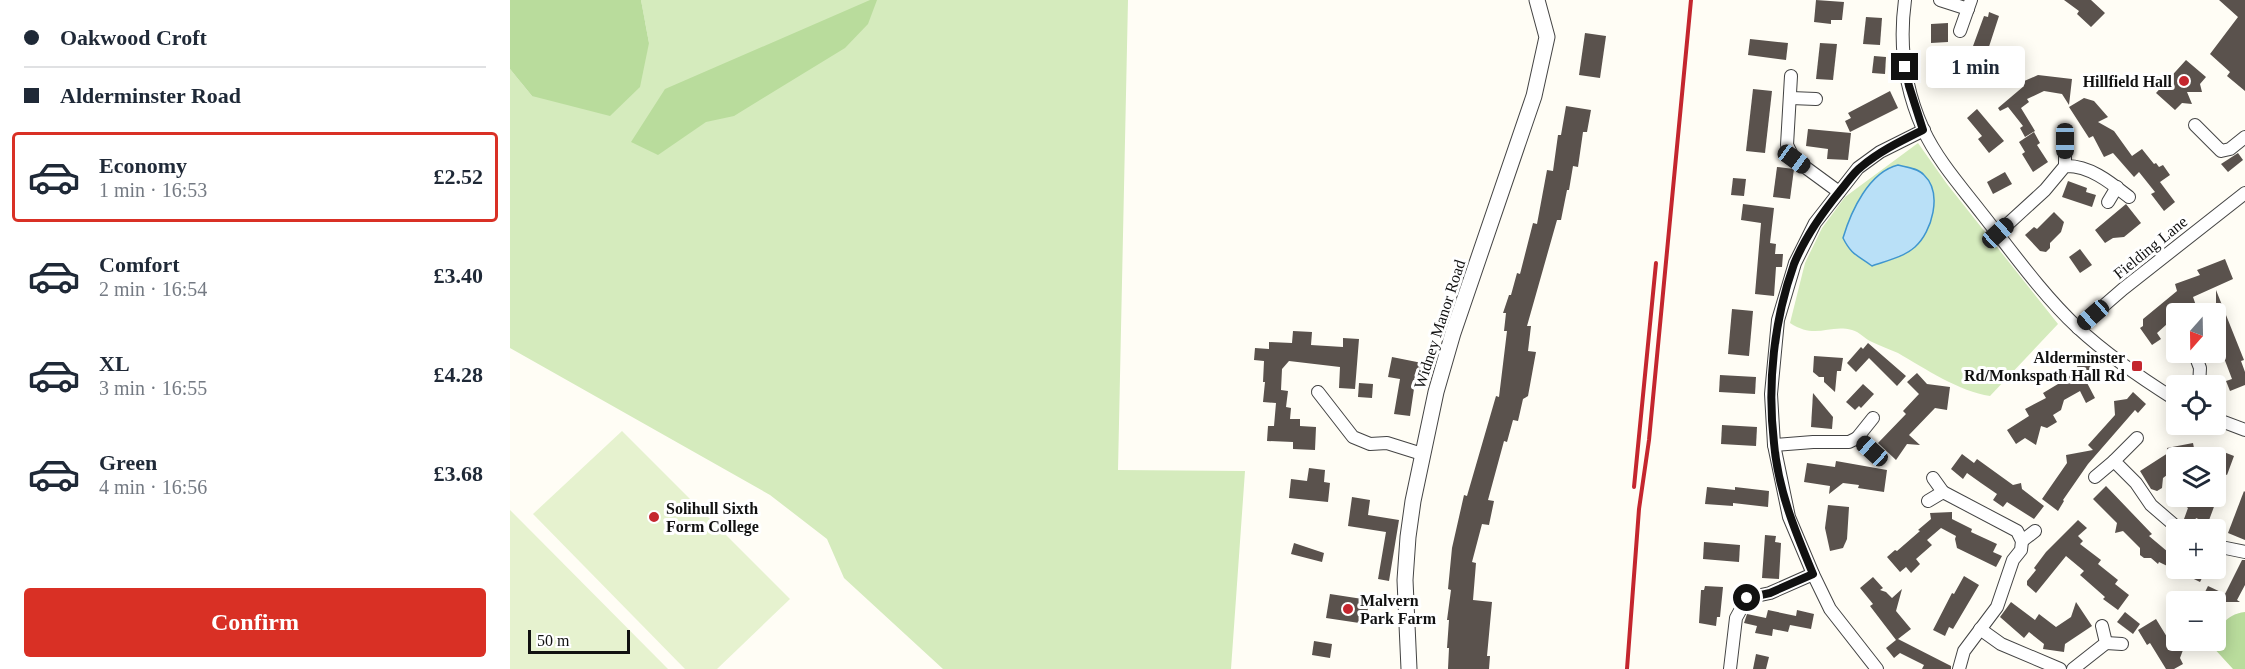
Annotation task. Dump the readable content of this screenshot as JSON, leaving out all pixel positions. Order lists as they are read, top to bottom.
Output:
{
  "streets": {
    "street": ["Fielding Lane", "Widney Manor Road"]
  },
  "places": {
    "other": ["Hillfield Hall", "Solihull Sixth Form College", "Malvern Park Farm"],
    "transit": ["Alderminster Rd/Monkspath Hall Rd"]
  },
  "scale_bar": "50 m",
  "north": "bottom",
  "page": {
    "banner": ["Oakwood Croft", "Alderminster Road"],
    "bubble": "1 min",
    "list": [
      {
        "name": "Economy",
        "note": "1 min · 16:53",
        "value": "£2.52"
      },
      {
        "name": "Comfort",
        "note": "2 min · 16:54",
        "value": "£3.40"
      },
      {
        "name": "XL",
        "note": "3 min · 16:55",
        "value": "£4.28"
      },
      {
        "name": "Green",
        "note": "4 min · 16:56",
        "value": "£3.68"
      }
    ],
    "map_buttons": ["+", "−"],
    "buttons": "Confirm",
    "scale": "50 m"
  }
}
